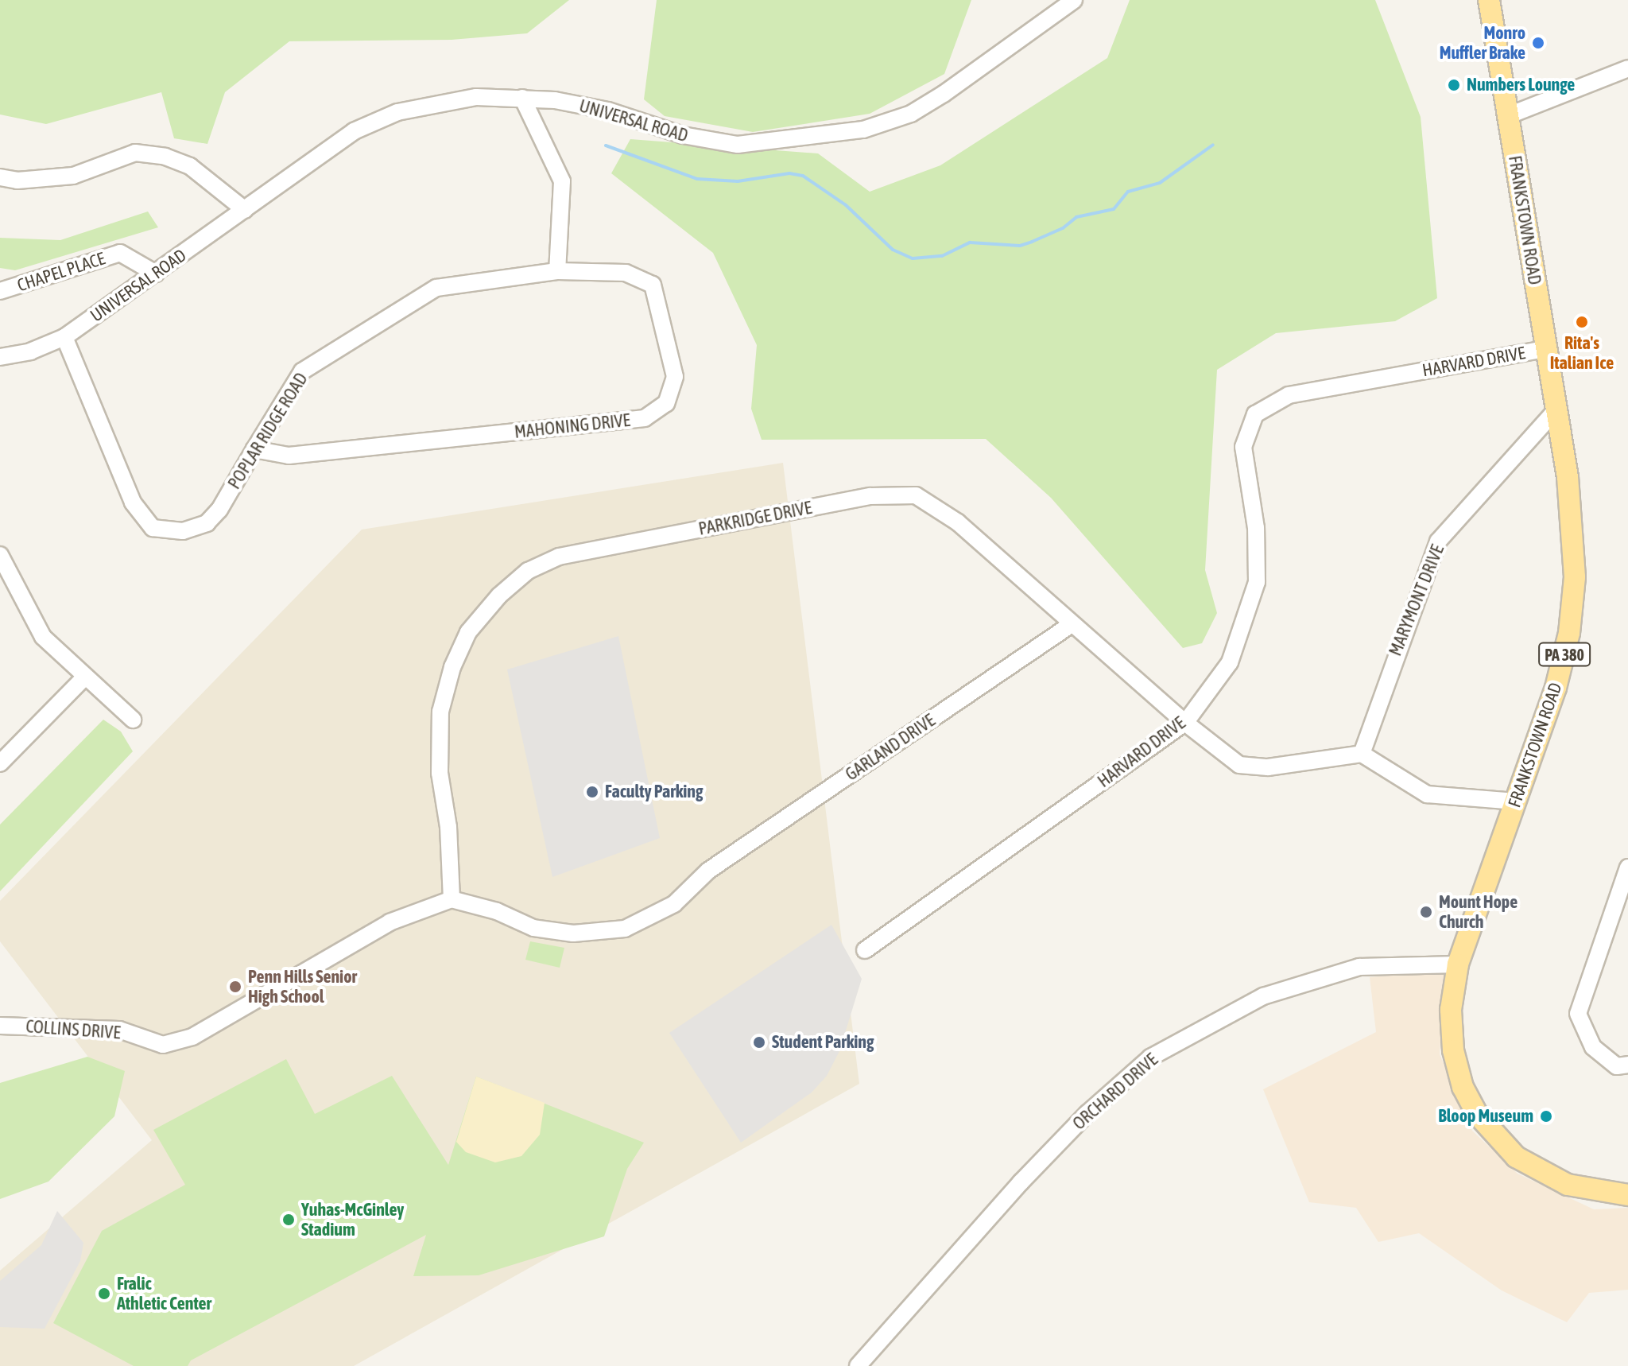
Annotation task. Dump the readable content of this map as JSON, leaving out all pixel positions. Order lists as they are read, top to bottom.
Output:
{
  "streets": {
    "main road": ["FRANKSTOWN ROAD", "PA 380"],
    "street": [
      "UNIVERSAL ROAD",
      "CHAPEL PLACE",
      "HARVARD DRIVE",
      "MAHONING DRIVE",
      "POPLAR RIDGE ROAD",
      "PARKRIDGE DRIVE",
      "MARYMONT DRIVE",
      "GARLAND DRIVE",
      "COLLINS DRIVE",
      "ORCHARD DRIVE"
    ]
  },
  "crossings": [
    ["UNIVERSAL ROAD", "CHAPEL PLACE"],
    ["UNIVERSAL ROAD", "POPLAR RIDGE ROAD"],
    ["FRANKSTOWN ROAD", "HARVARD DRIVE"],
    ["FRANKSTOWN ROAD", "MARYMONT DRIVE"],
    ["FRANKSTOWN ROAD", "ORCHARD DRIVE"],
    ["HARVARD DRIVE", "PARKRIDGE DRIVE"],
    ["MAHONING DRIVE", "POPLAR RIDGE ROAD"],
    ["PARKRIDGE DRIVE", "MARYMONT DRIVE"],
    ["PARKRIDGE DRIVE", "GARLAND DRIVE"],
    ["PARKRIDGE DRIVE", "COLLINS DRIVE"],
    ["GARLAND DRIVE", "COLLINS DRIVE"]
  ],
  "places": [
    "Monro Muffler Brake",
    "Numbers Lounge",
    "Rita's Italian Ice",
    "Faculty Parking",
    "Mount Hope Church",
    "Penn Hills Senior High School",
    "Student Parking",
    "Bloop Museum",
    "Yuhas-McGinley Stadium",
    "Fralic Athletic Center"
  ]
}
